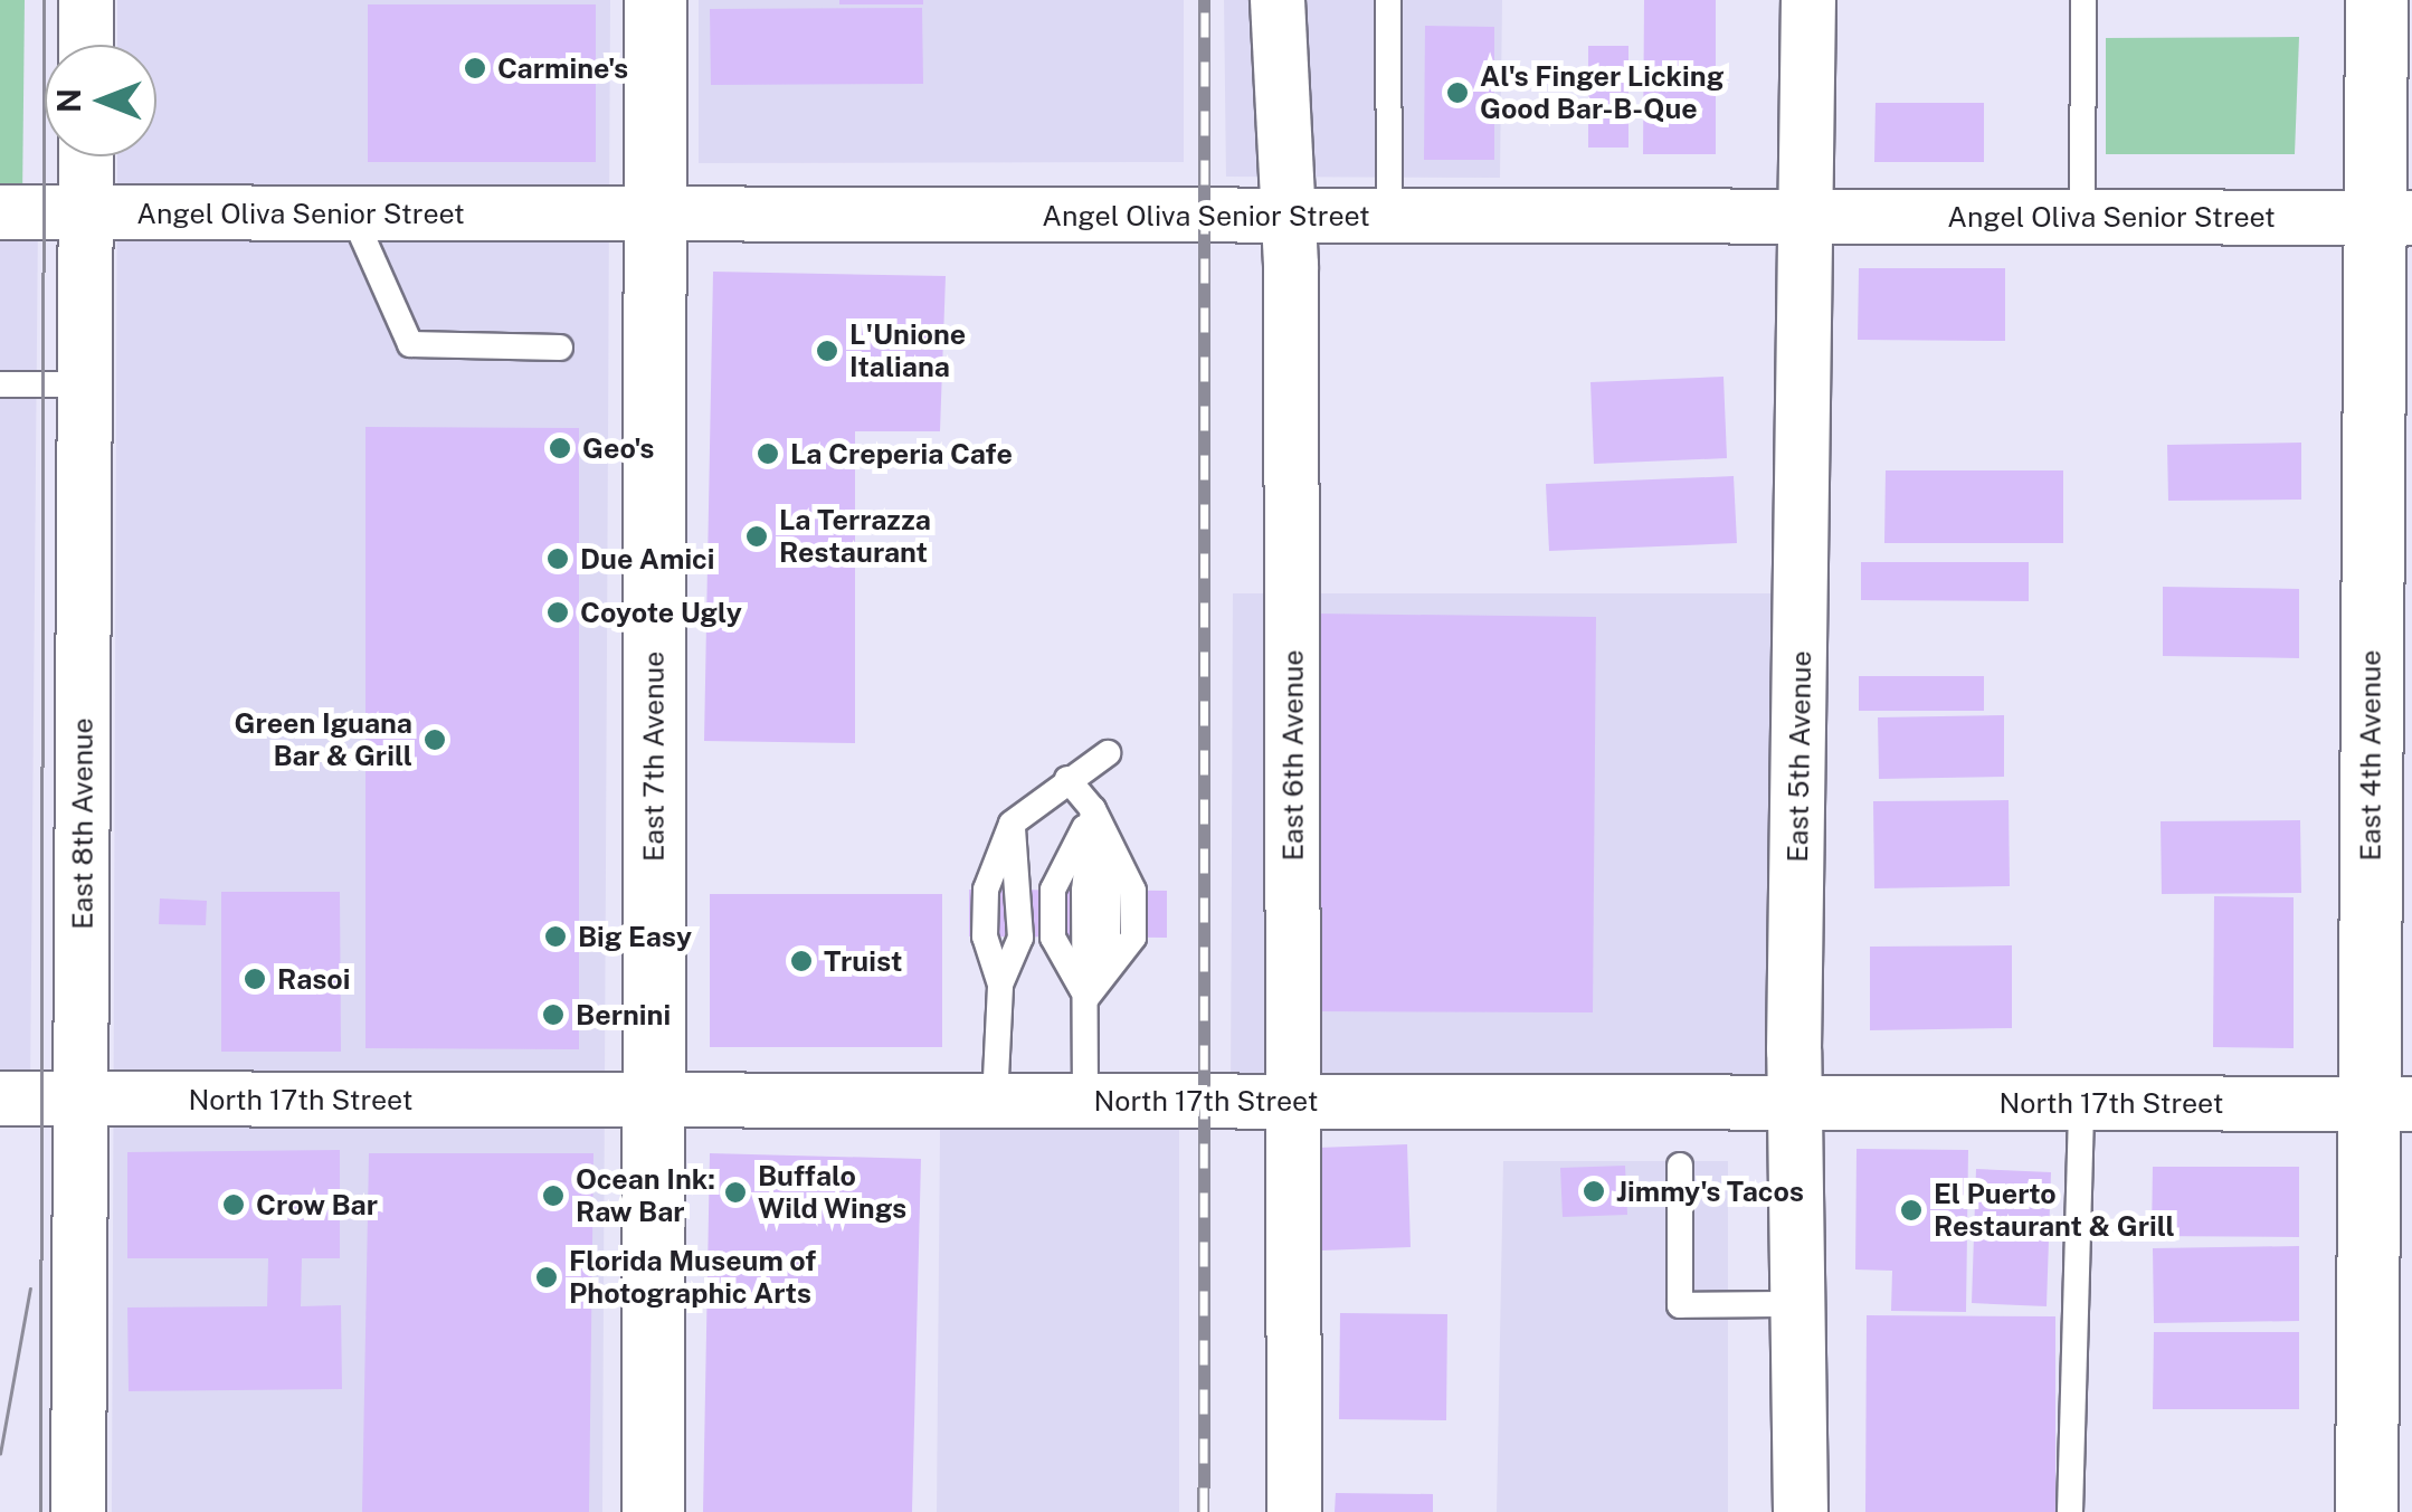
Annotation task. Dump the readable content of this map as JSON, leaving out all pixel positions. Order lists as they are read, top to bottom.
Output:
{
  "streets": {
    "street": [
      "Angel Oliva Senior Street",
      "East 6th Avenue",
      "East 4th Avenue",
      "East 7th Avenue",
      "East 5th Avenue",
      "East 8th Avenue",
      "North 17th Street"
    ]
  },
  "crossings": [
    ["Angel Oliva Senior Street", "East 6th Avenue"],
    ["Angel Oliva Senior Street", "East 4th Avenue"],
    ["Angel Oliva Senior Street", "East 7th Avenue"],
    ["Angel Oliva Senior Street", "East 5th Avenue"],
    ["Angel Oliva Senior Street", "East 8th Avenue"],
    ["East 6th Avenue", "North 17th Street"],
    ["East 4th Avenue", "North 17th Street"],
    ["East 7th Avenue", "North 17th Street"],
    ["East 5th Avenue", "North 17th Street"],
    ["East 8th Avenue", "North 17th Street"]
  ],
  "places": [
    "Carmine's",
    "Al's Finger Licking Good Bar-B-Que",
    "L'Unione Italiana",
    "Geo's",
    "La Creperia Cafe",
    "La Terrazza Restaurant",
    "Due Amici",
    "Coyote Ugly",
    "Green Iguana Bar & Grill",
    "Big Easy",
    "Truist",
    "Rasoi",
    "Bernini",
    "Jimmy's Tacos",
    "Buffalo Wild Wings",
    "Ocean Ink: Raw Bar",
    "Crow Bar",
    "El Puerto Restaurant & Grill",
    "Florida Museum of Photographic Arts"
  ],
  "north": "left"
}
